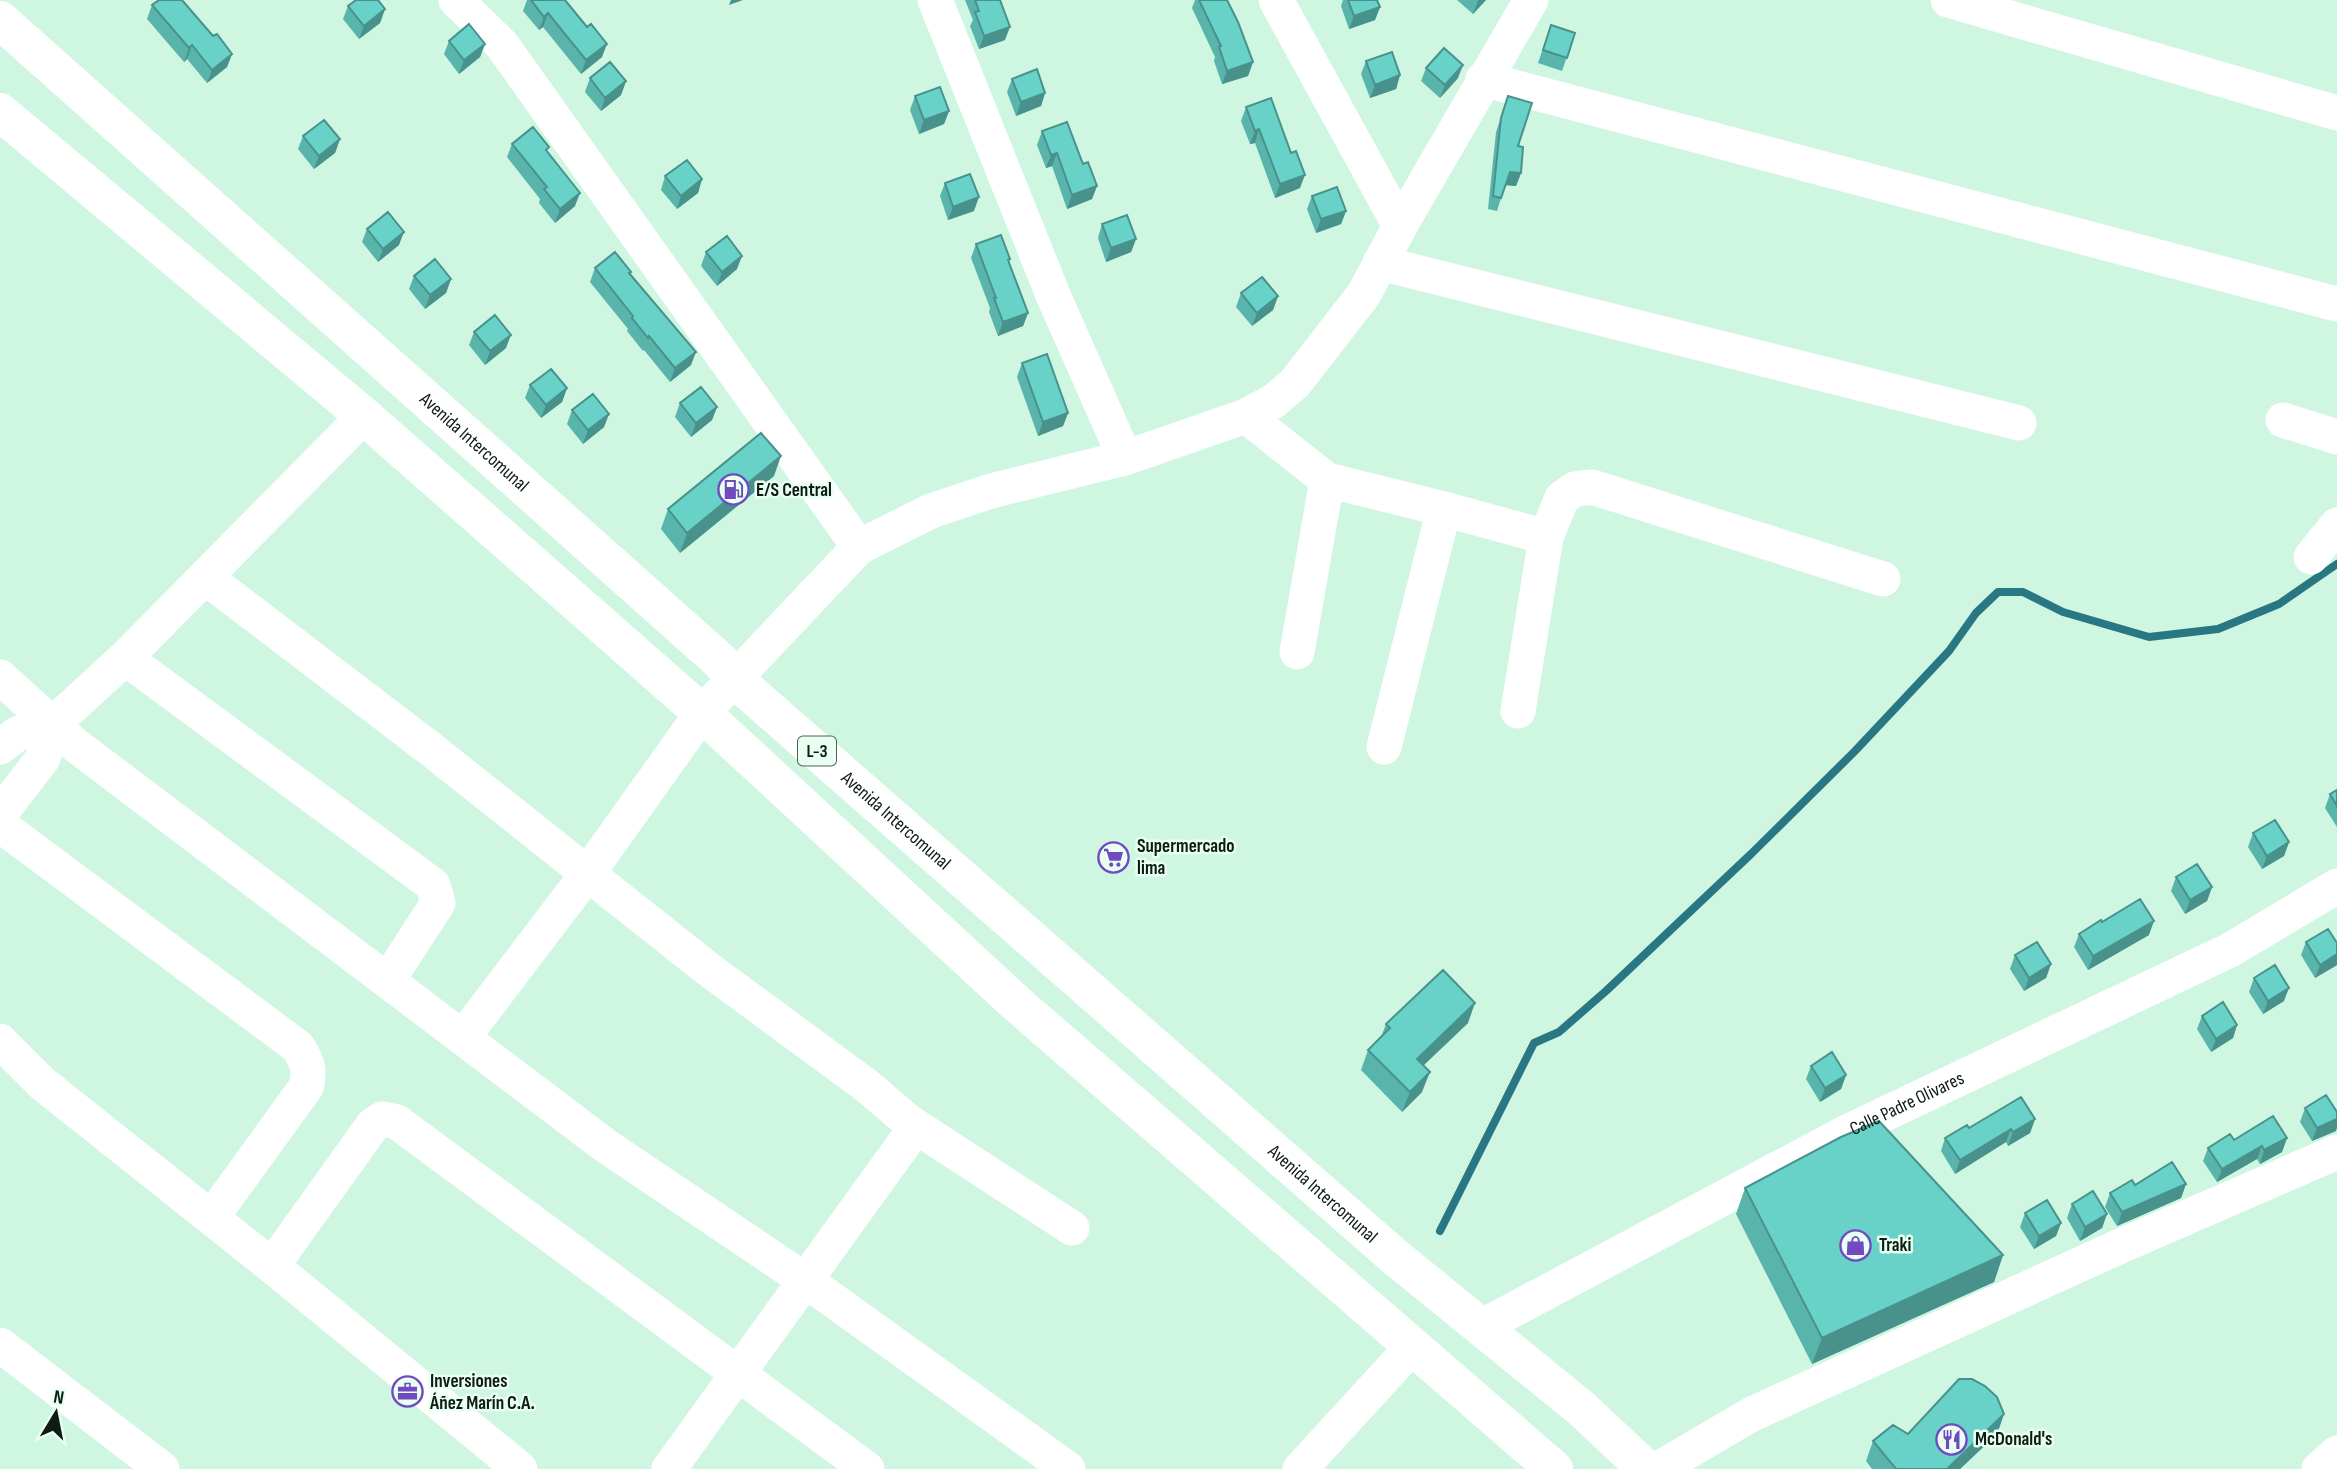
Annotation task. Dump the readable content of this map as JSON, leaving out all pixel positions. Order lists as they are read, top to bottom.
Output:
{
  "streets": {
    "main road": ["Avenida Intercomunal", "L-3"],
    "street": ["Calle Padre Olivares"]
  },
  "crossings": [
    ["Avenida Intercomunal", "Calle Padre Olivares"]
  ],
  "places": {
    "fuel station": ["E/S Central"],
    "supermarket": ["Supermercado lima"],
    "shop": ["Traki"],
    "office": ["Inversiones Áñez Marín C.A."],
    "restaurant": ["McDonald's"]
  },
  "north": "top"
}
